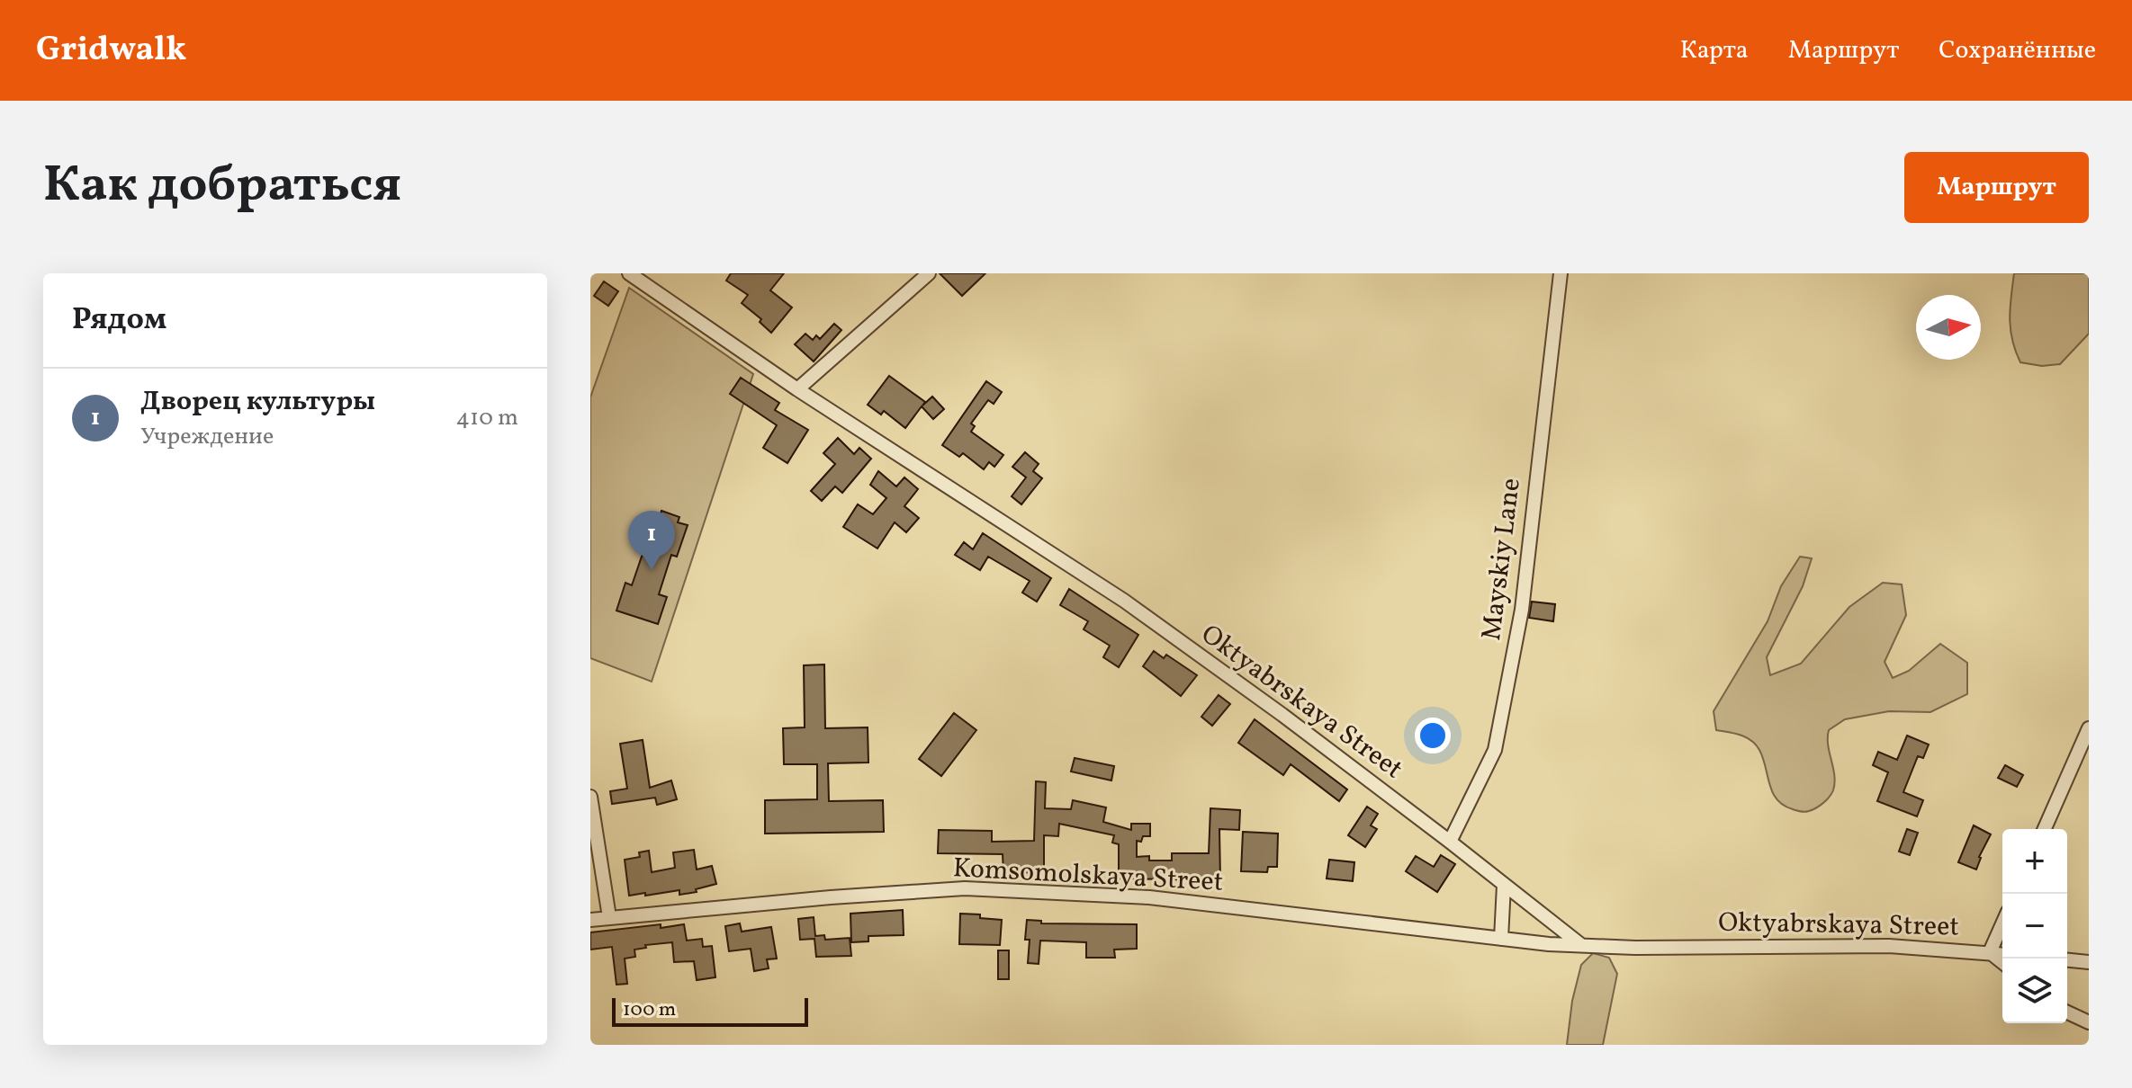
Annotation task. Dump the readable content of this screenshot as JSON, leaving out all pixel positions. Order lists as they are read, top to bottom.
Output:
{
  "streets": {
    "street": ["Mayskiy Lane", "Oktyabrskaya Street", "Komsomolskaya Street"]
  },
  "crossings": [
    ["Mayskiy Lane", "Oktyabrskaya Street"],
    ["Oktyabrskaya Street", "Komsomolskaya Street"]
  ],
  "scale_bar": "100 m",
  "north": "right",
  "page": {
    "header": "Gridwalk",
    "nav": ["Карта", "Маршрут", "Сохранённые"],
    "title": "Как добраться",
    "buttons": "Маршрут",
    "heading": "Рядом",
    "list": [
      {
        "mark": "1",
        "name": "Дворец культуры",
        "note": "Учреждение",
        "value": "410 m"
      }
    ],
    "pins": "1",
    "map_buttons": ["+", "−"],
    "scale": "100 m"
  }
}
